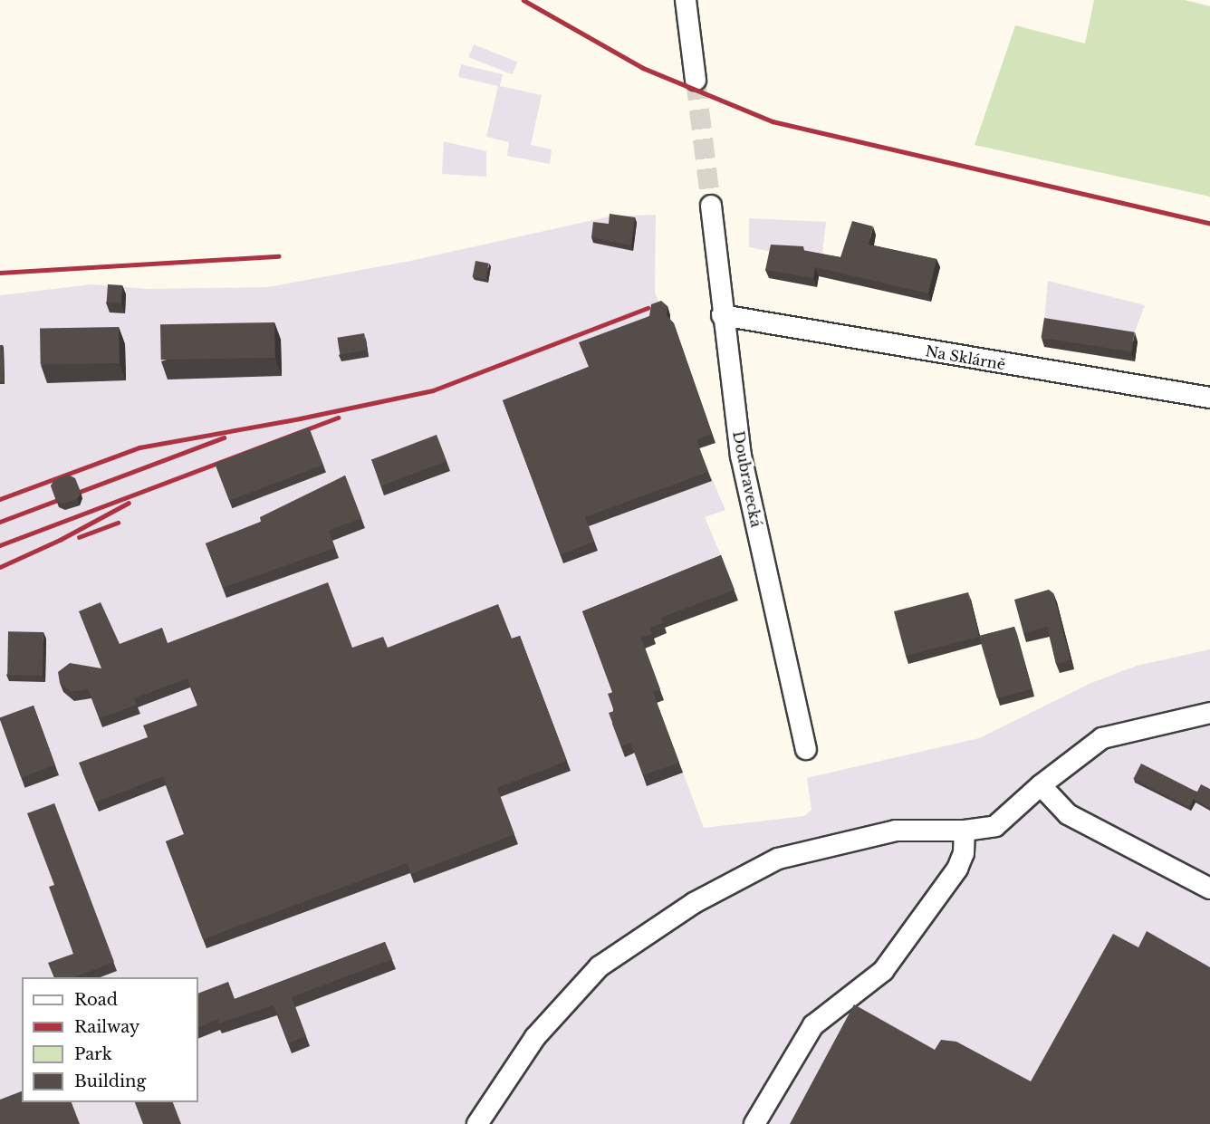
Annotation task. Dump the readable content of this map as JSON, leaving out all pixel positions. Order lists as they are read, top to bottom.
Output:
{
  "streets": {
    "street": ["Na Sklárně", "Doubravecká"]
  },
  "crossings": [
    ["Na Sklárně", "Doubravecká"]
  ],
  "legend": [
    "Road",
    "Railway",
    "Park",
    "Building"
  ]
}
